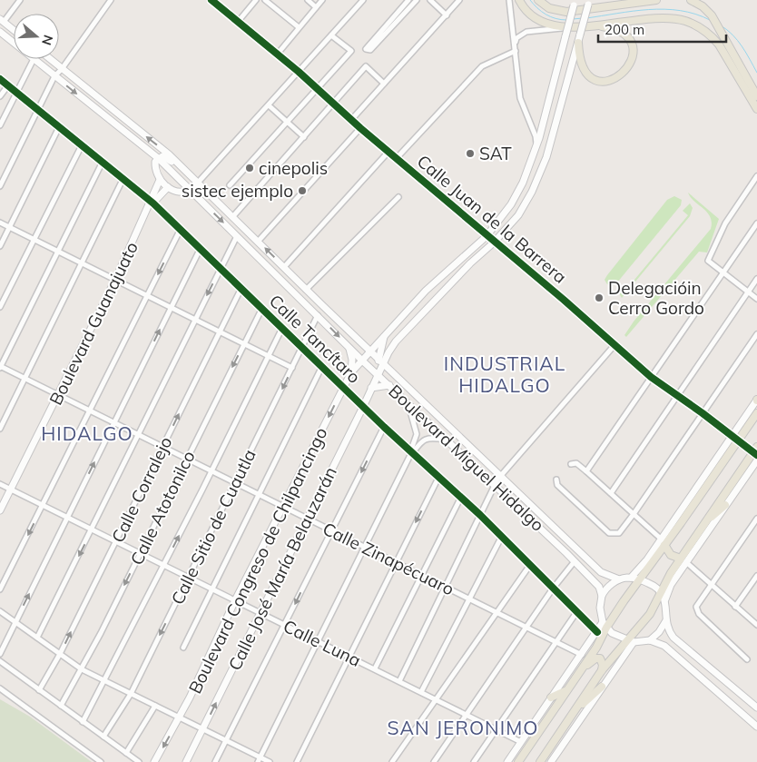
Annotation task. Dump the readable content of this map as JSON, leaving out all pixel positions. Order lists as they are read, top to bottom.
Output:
{
  "streets": {
    "main road": [
      "Calle Juan de la Barrera",
      "Boulevard Guanajuato",
      "Boulevard Miguel Hidalgo",
      "Boulevard Congreso de Chilpancingo",
      "Calle José María Belauzarán"
    ],
    "street": [
      "Calle Tancítaro",
      "Calle Corralejo",
      "Calle Atotonilco",
      "Calle Sitio de Cuautla",
      "Calle Zinapécuaro",
      "Calle Luna"
    ]
  },
  "crossings": [
    ["Calle Juan de la Barrera", "Boulevard Congreso de Chilpancingo"],
    ["Boulevard Guanajuato", "Calle Tancítaro"],
    ["Boulevard Guanajuato", "Boulevard Miguel Hidalgo"],
    ["Boulevard Guanajuato", "Calle Zinapécuaro"],
    ["Boulevard Guanajuato", "Calle Luna"],
    ["Calle Tancítaro", "Calle Corralejo"],
    ["Calle Tancítaro", "Calle Atotonilco"],
    ["Calle Tancítaro", "Calle Sitio de Cuautla"],
    ["Calle Tancítaro", "Boulevard Congreso de Chilpancingo"],
    ["Calle Tancítaro", "Calle José María Belauzarán"],
    ["Boulevard Miguel Hidalgo", "Calle Sitio de Cuautla"],
    ["Boulevard Miguel Hidalgo", "Boulevard Congreso de Chilpancingo"],
    ["Boulevard Miguel Hidalgo", "Calle José María Belauzarán"],
    ["Calle Corralejo", "Calle Zinapécuaro"],
    ["Calle Corralejo", "Calle Luna"],
    ["Calle Atotonilco", "Calle Zinapécuaro"],
    ["Calle Atotonilco", "Calle Luna"],
    ["Calle Sitio de Cuautla", "Calle Zinapécuaro"],
    ["Calle Sitio de Cuautla", "Calle Luna"],
    ["Calle Zinapécuaro", "Boulevard Congreso de Chilpancingo"],
    ["Calle Zinapécuaro", "Calle José María Belauzarán"],
    ["Boulevard Congreso de Chilpancingo", "Calle Luna"],
    ["Calle José María Belauzarán", "Calle Luna"]
  ],
  "districts": ["INDUSTRIAL HIDALGO", "HIDALGO", "SAN JERONIMO"],
  "places": [
    "SAT",
    "cinepolis",
    "sistec ejemplo",
    "Delegacióin Cerro Gordo"
  ],
  "scale_bar": "200 m",
  "north": "right"
}
